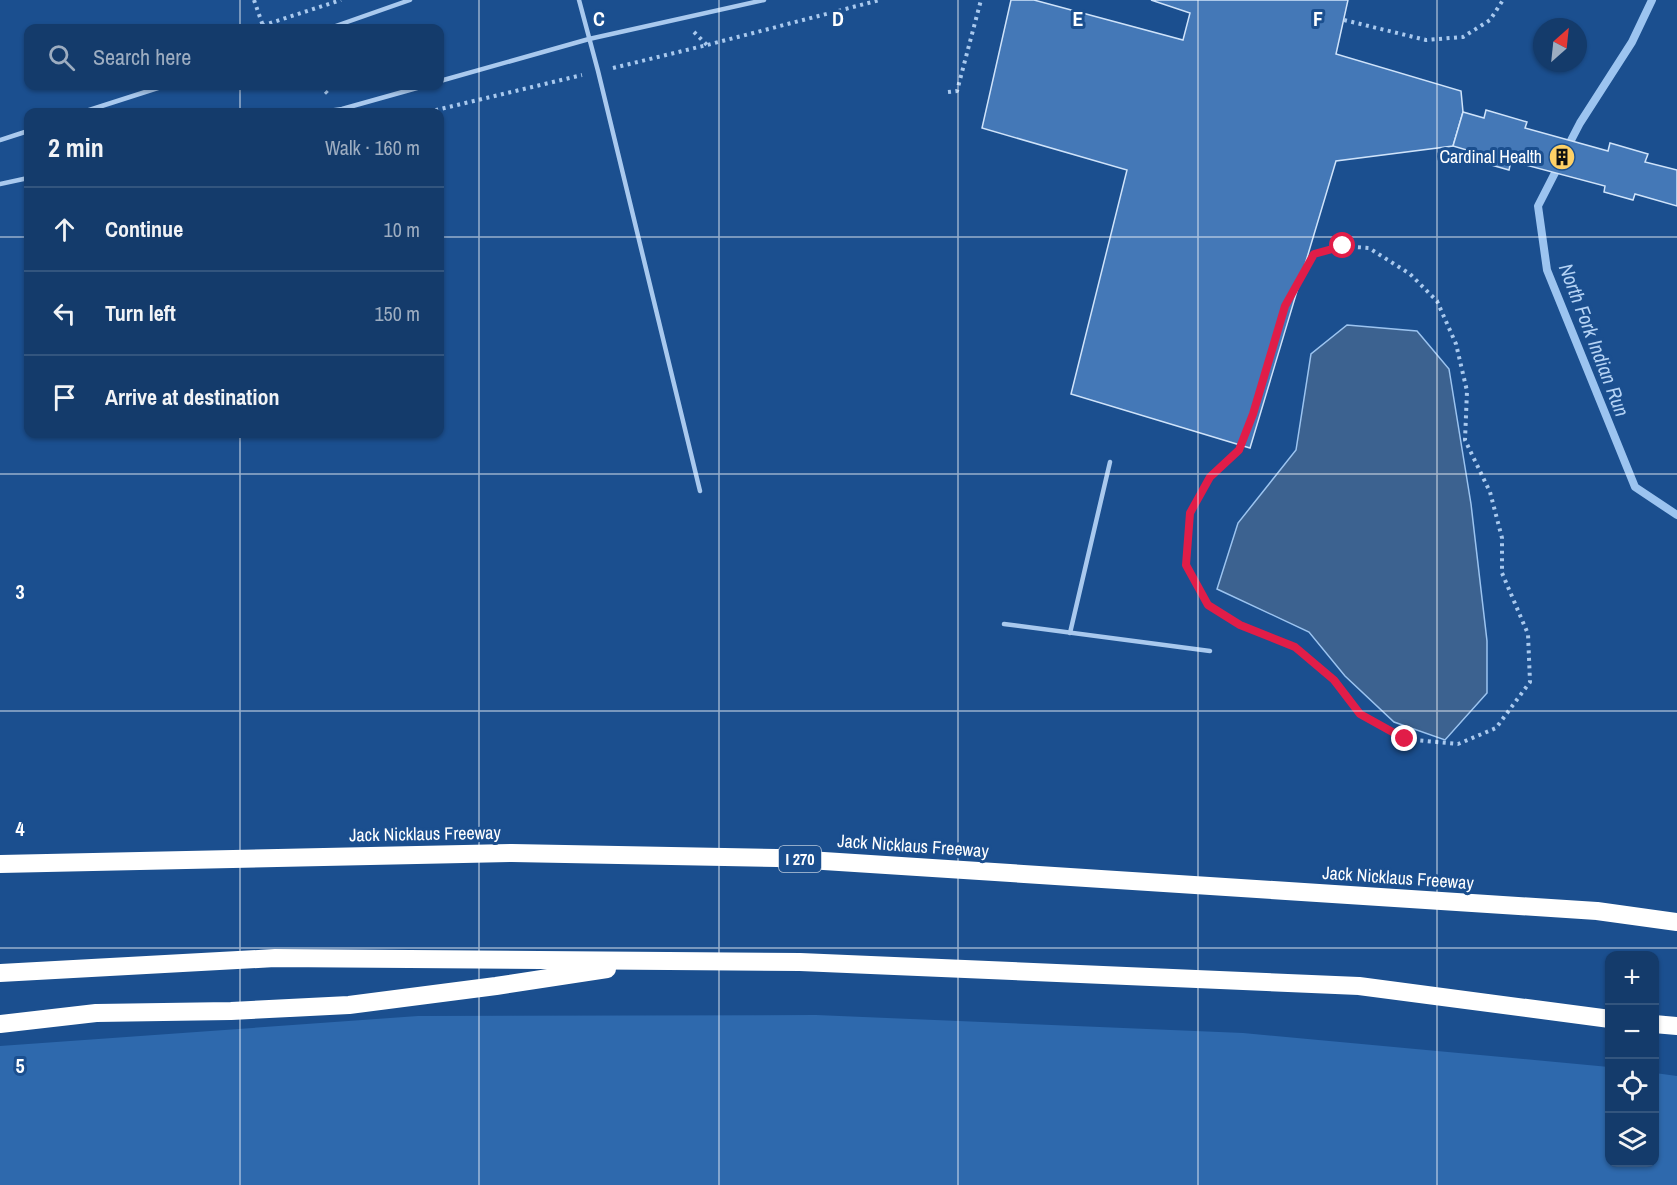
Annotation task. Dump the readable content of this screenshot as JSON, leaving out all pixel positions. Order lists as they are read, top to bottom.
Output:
{
  "streets": {
    "highway": ["Jack Nicklaus Freeway", "I 270"]
  },
  "water": ["North Fork Indian Run"],
  "places": {
    "building": ["Cardinal Health"]
  },
  "north": "top right",
  "page": {
    "search": "Search here",
    "heading": ["2 min", "Walk · 160 m"],
    "list": [
      ["Continue", "10 m"],
      ["Turn left", "150 m"],
      "Arrive at destination"
    ],
    "map_buttons": ["+", "−"]
  },
  "grid": {
    "columns": [
      "C",
      "D",
      "E",
      "F"
    ],
    "rows": ["3", "4", "5"]
  }
}
